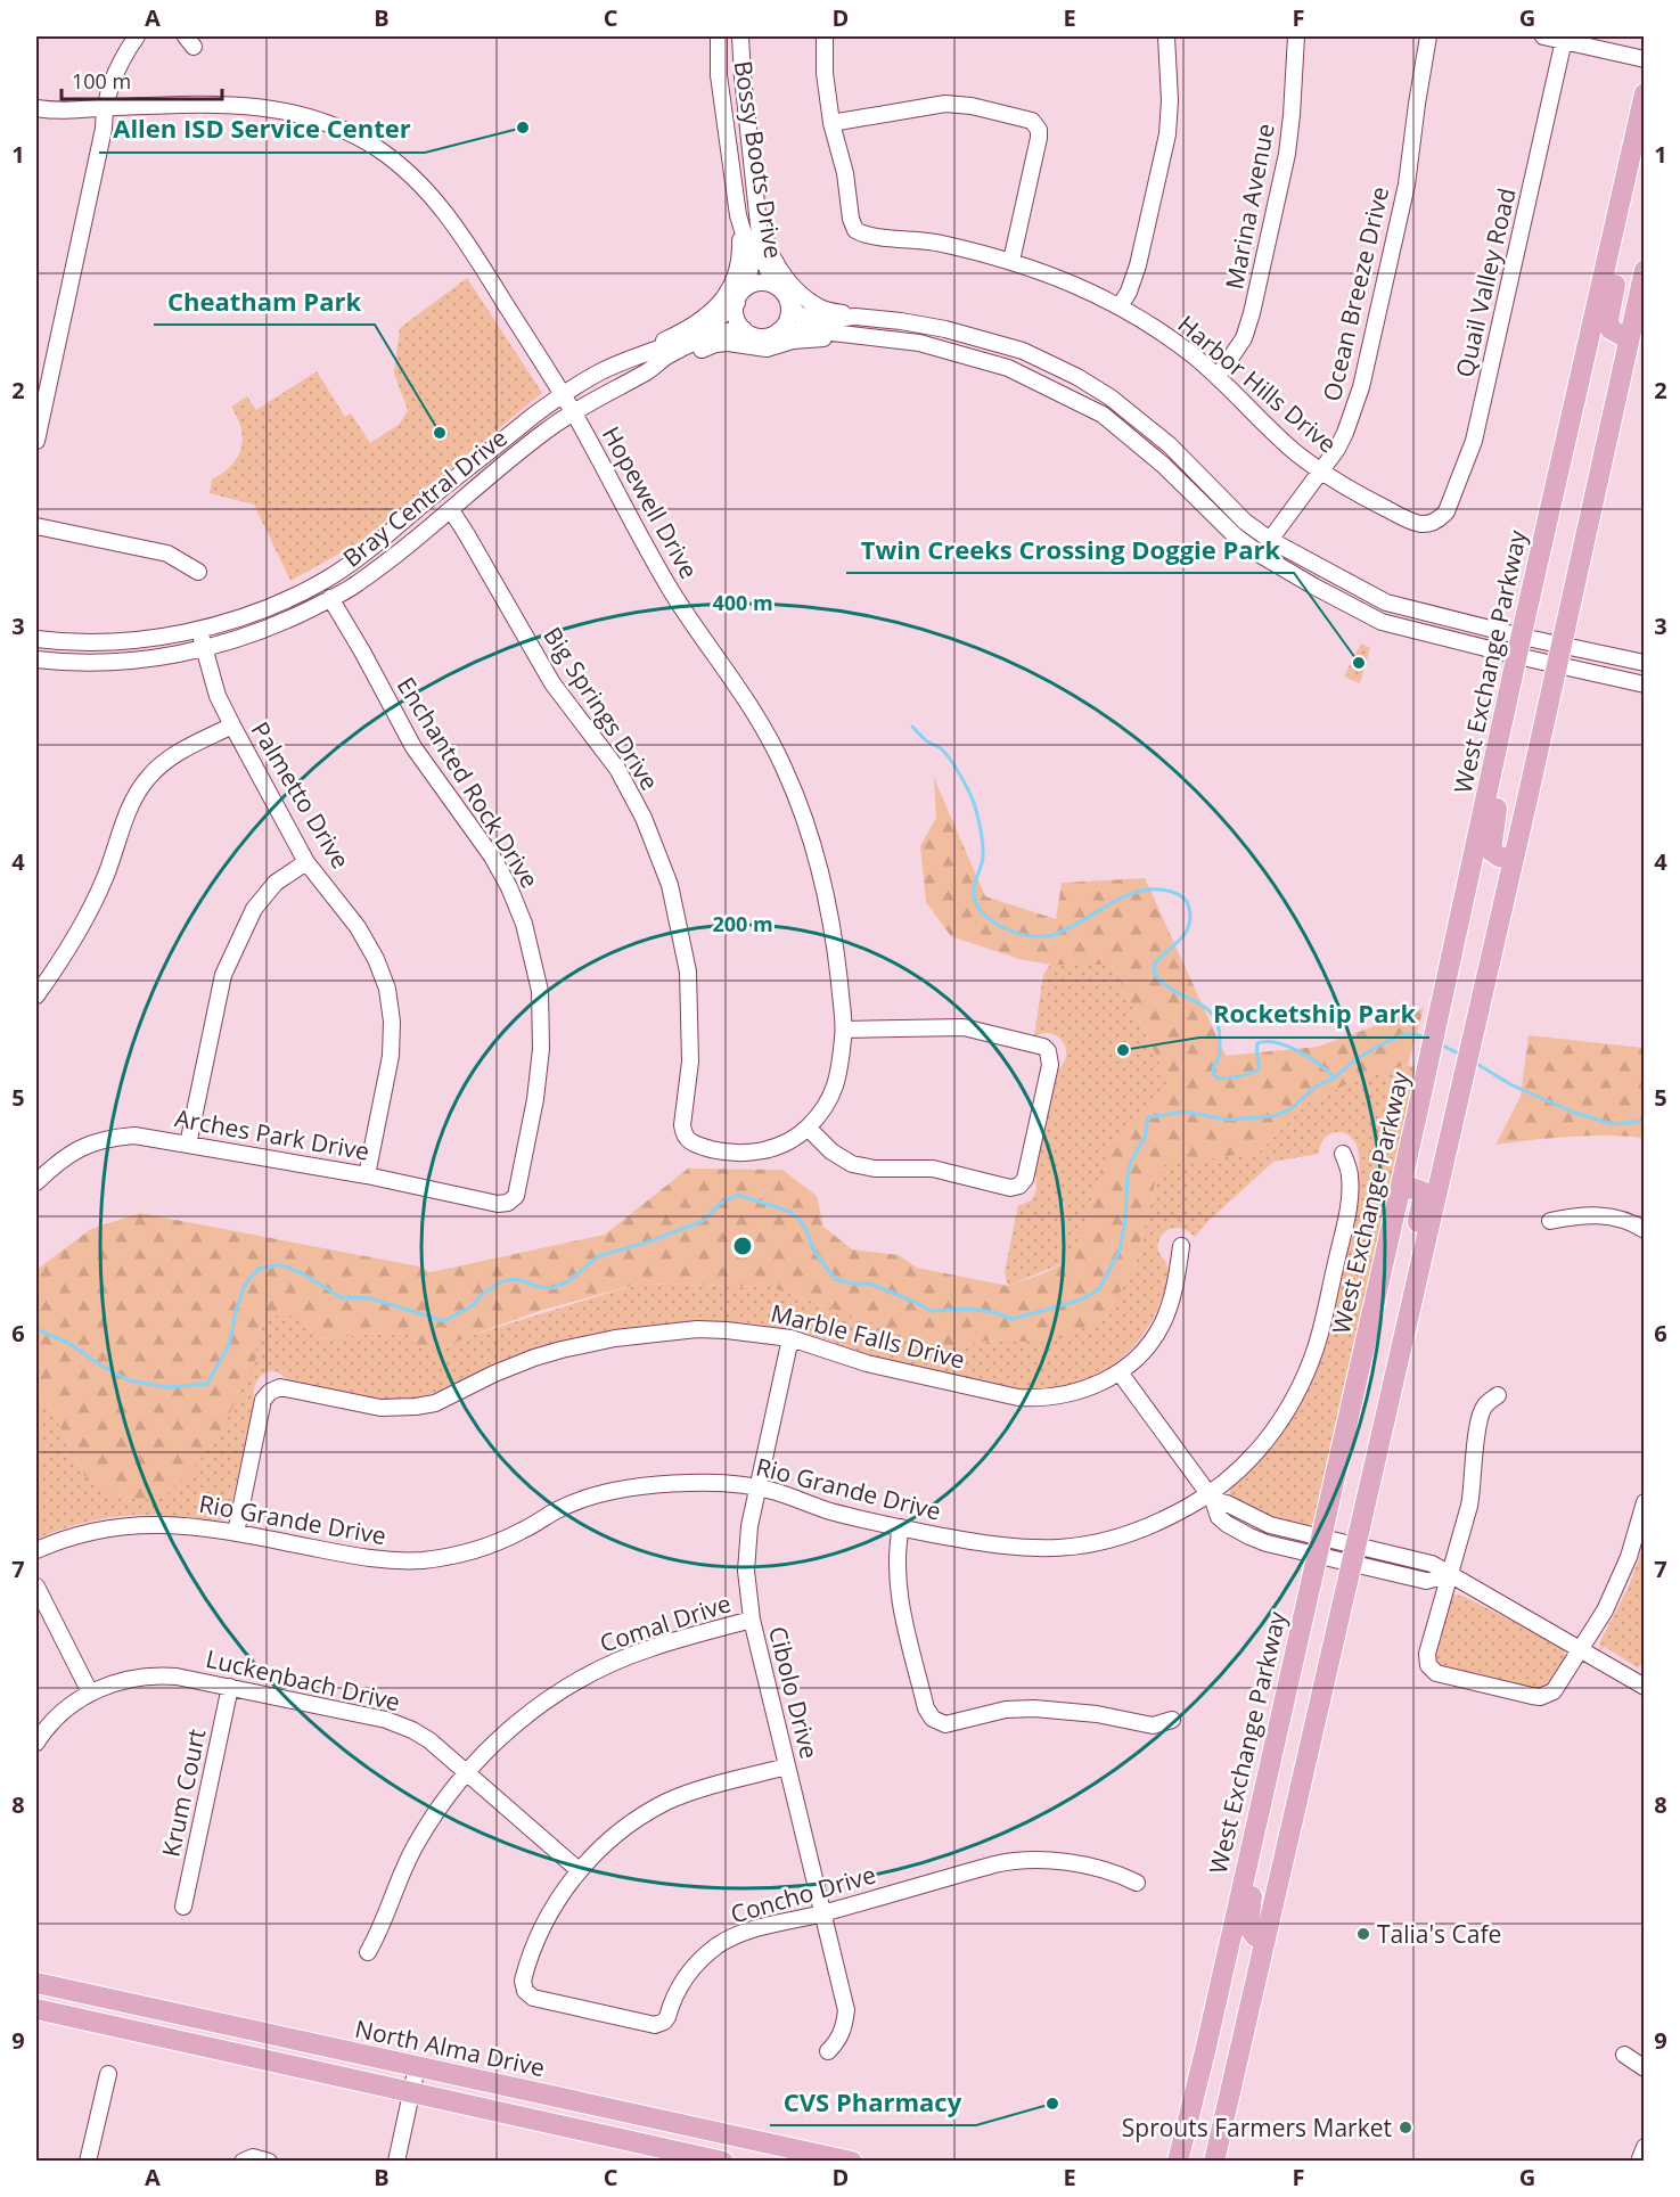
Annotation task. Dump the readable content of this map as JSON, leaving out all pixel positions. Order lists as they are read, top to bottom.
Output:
{
  "streets": {
    "main road": ["West Exchange Parkway", "North Alma Drive"],
    "street": [
      "Bossy Boots Drive",
      "Marina Avenue",
      "Quail Valley Road",
      "Ocean Breeze Drive",
      "Harbor Hills Drive",
      "Bray Central Drive",
      "Hopewell Drive",
      "Big Springs Drive",
      "Enchanted Rock Drive",
      "Palmetto Drive",
      "Arches Park Drive",
      "Marble Falls Drive",
      "Rio Grande Drive",
      "Comal Drive",
      "Luckenbach Drive",
      "Cibolo Drive",
      "Krum Court",
      "Concho Drive"
    ]
  },
  "crossings": [
    ["Bossy Boots Drive", "Bray Central Drive"],
    ["Marina Avenue", "Harbor Hills Drive"],
    ["Quail Valley Road", "Harbor Hills Drive"],
    ["Ocean Breeze Drive", "Harbor Hills Drive"],
    ["Bray Central Drive", "Hopewell Drive"],
    ["Bray Central Drive", "Big Springs Drive"],
    ["Bray Central Drive", "Enchanted Rock Drive"],
    ["Bray Central Drive", "Palmetto Drive"],
    ["Hopewell Drive", "Big Springs Drive"],
    ["Enchanted Rock Drive", "Arches Park Drive"],
    ["Palmetto Drive", "Arches Park Drive"],
    ["Marble Falls Drive", "Rio Grande Drive"],
    ["Marble Falls Drive", "Cibolo Drive"],
    ["Rio Grande Drive", "Cibolo Drive"],
    ["Comal Drive", "Luckenbach Drive"],
    ["Comal Drive", "Cibolo Drive"],
    ["Luckenbach Drive", "Krum Court"],
    ["Luckenbach Drive", "Concho Drive"],
    ["Cibolo Drive", "Concho Drive"]
  ],
  "places": [
    "Allen ISD Service Center",
    "Cheatham Park",
    "Twin Creeks Crossing Doggie Park",
    "Rocketship Park",
    "Talia's Cafe",
    "CVS Pharmacy",
    "Sprouts Farmers Market"
  ],
  "scale_bar": "100 m",
  "grid": {
    "columns": [
      "A",
      "B",
      "C",
      "D",
      "E",
      "F",
      "G"
    ],
    "rows": [
      "1",
      "2",
      "3",
      "4",
      "5",
      "6",
      "7",
      "8",
      "9"
    ]
  },
  "rings": ["400 m", "200 m"]
}
